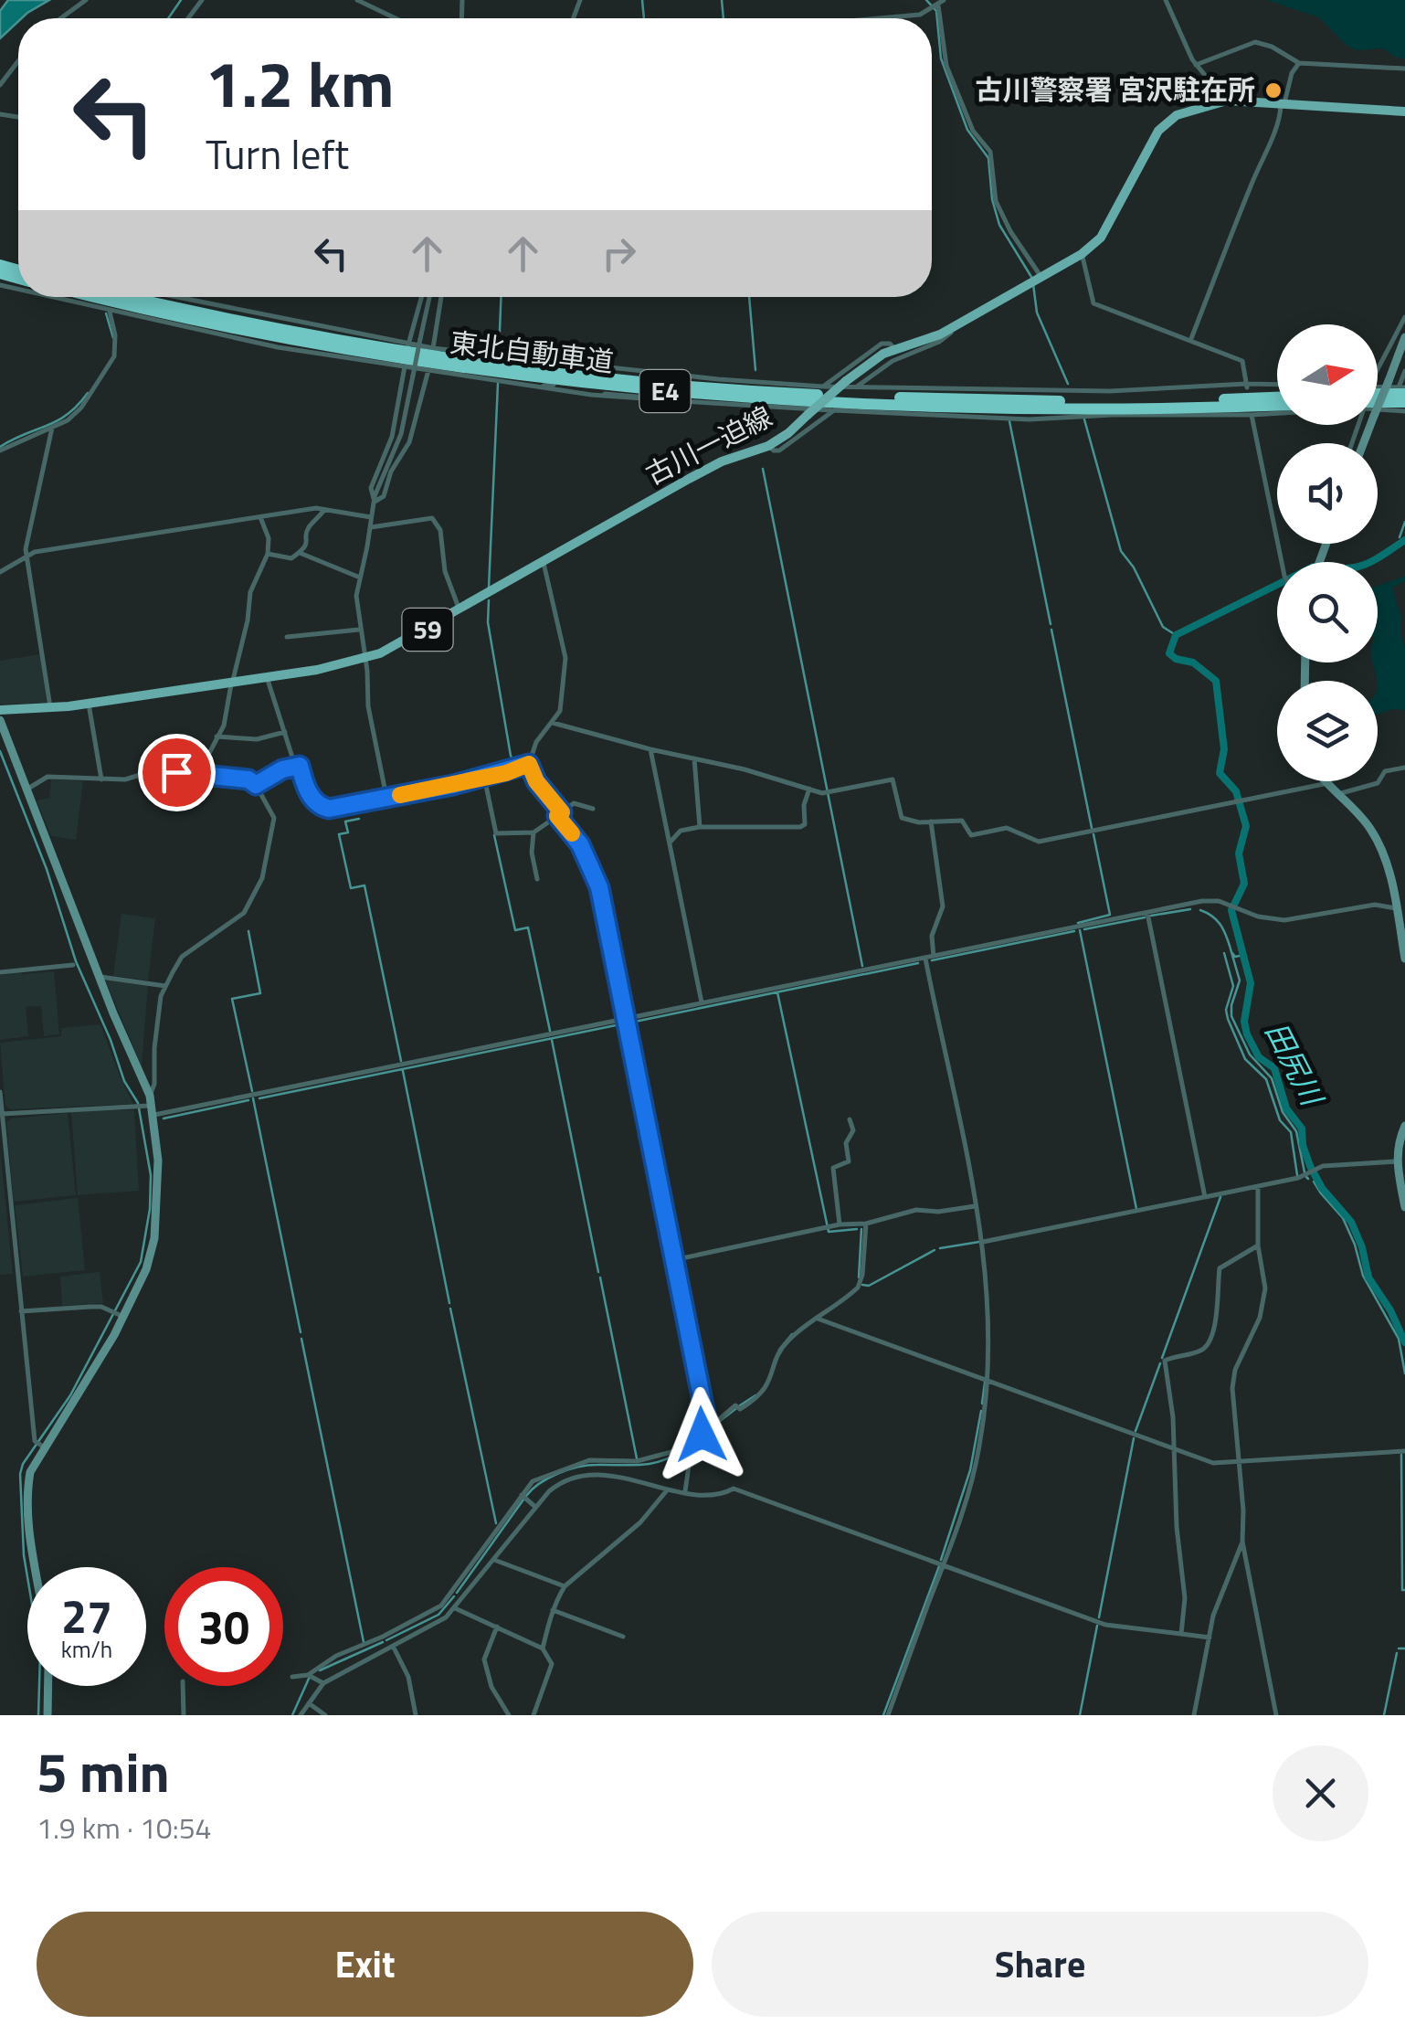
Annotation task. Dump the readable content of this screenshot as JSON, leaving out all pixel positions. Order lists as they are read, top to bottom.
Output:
{
  "streets": {
    "highway": ["東北自動車道", "E4"],
    "main road": ["古川一迫線", "59"]
  },
  "water": ["田尻川"],
  "places": ["古川警察署 宮沢駐在所"],
  "north": "right",
  "page": {
    "turn": ["1.2 km", "Turn left"],
    "speed": "27 km/h",
    "limit": "30",
    "heading": ["5 min", "1.9 km · 10:54"],
    "buttons": ["Exit", "Share"]
  }
}
